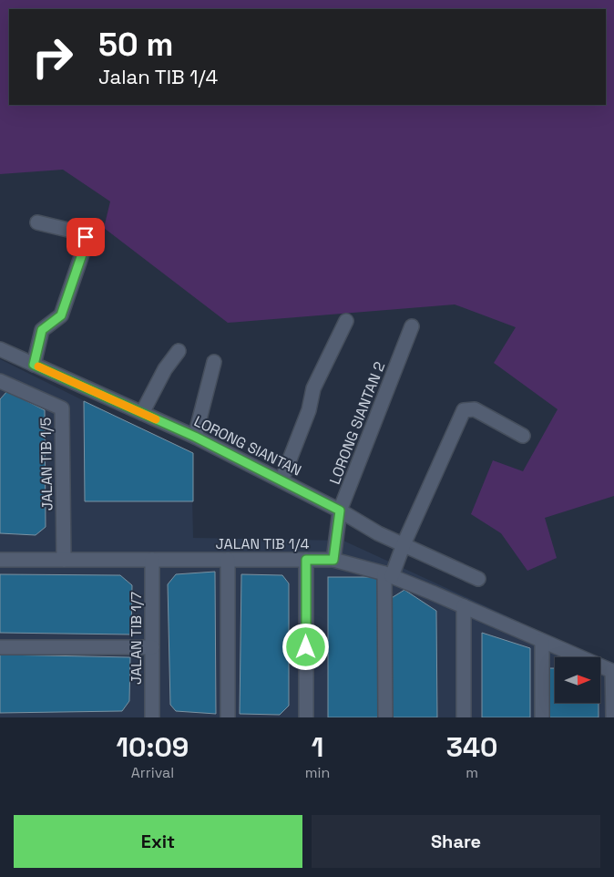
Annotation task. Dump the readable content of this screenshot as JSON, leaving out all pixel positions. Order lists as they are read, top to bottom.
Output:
{
  "streets": {
    "street": [
      "LORONG SIANTAN 2",
      "LORONG SIANTAN",
      "JALAN TIB 1/5",
      "JALAN TIB 1/4",
      "JALAN TIB 1/7"
    ]
  },
  "crossings": [
    ["LORONG SIANTAN 2", "LORONG SIANTAN"],
    ["LORONG SIANTAN 2", "JALAN TIB 1/4"],
    ["JALAN TIB 1/5", "JALAN TIB 1/4"],
    ["JALAN TIB 1/4", "JALAN TIB 1/7"]
  ],
  "north": "right",
  "page": {
    "turn": ["50 m", "Jalan TIB 1/4"],
    "eta": [
      "10:09",
      "Arrival",
      "1",
      "min",
      "340",
      "m"
    ],
    "buttons": ["Exit", "Share"]
  }
}
